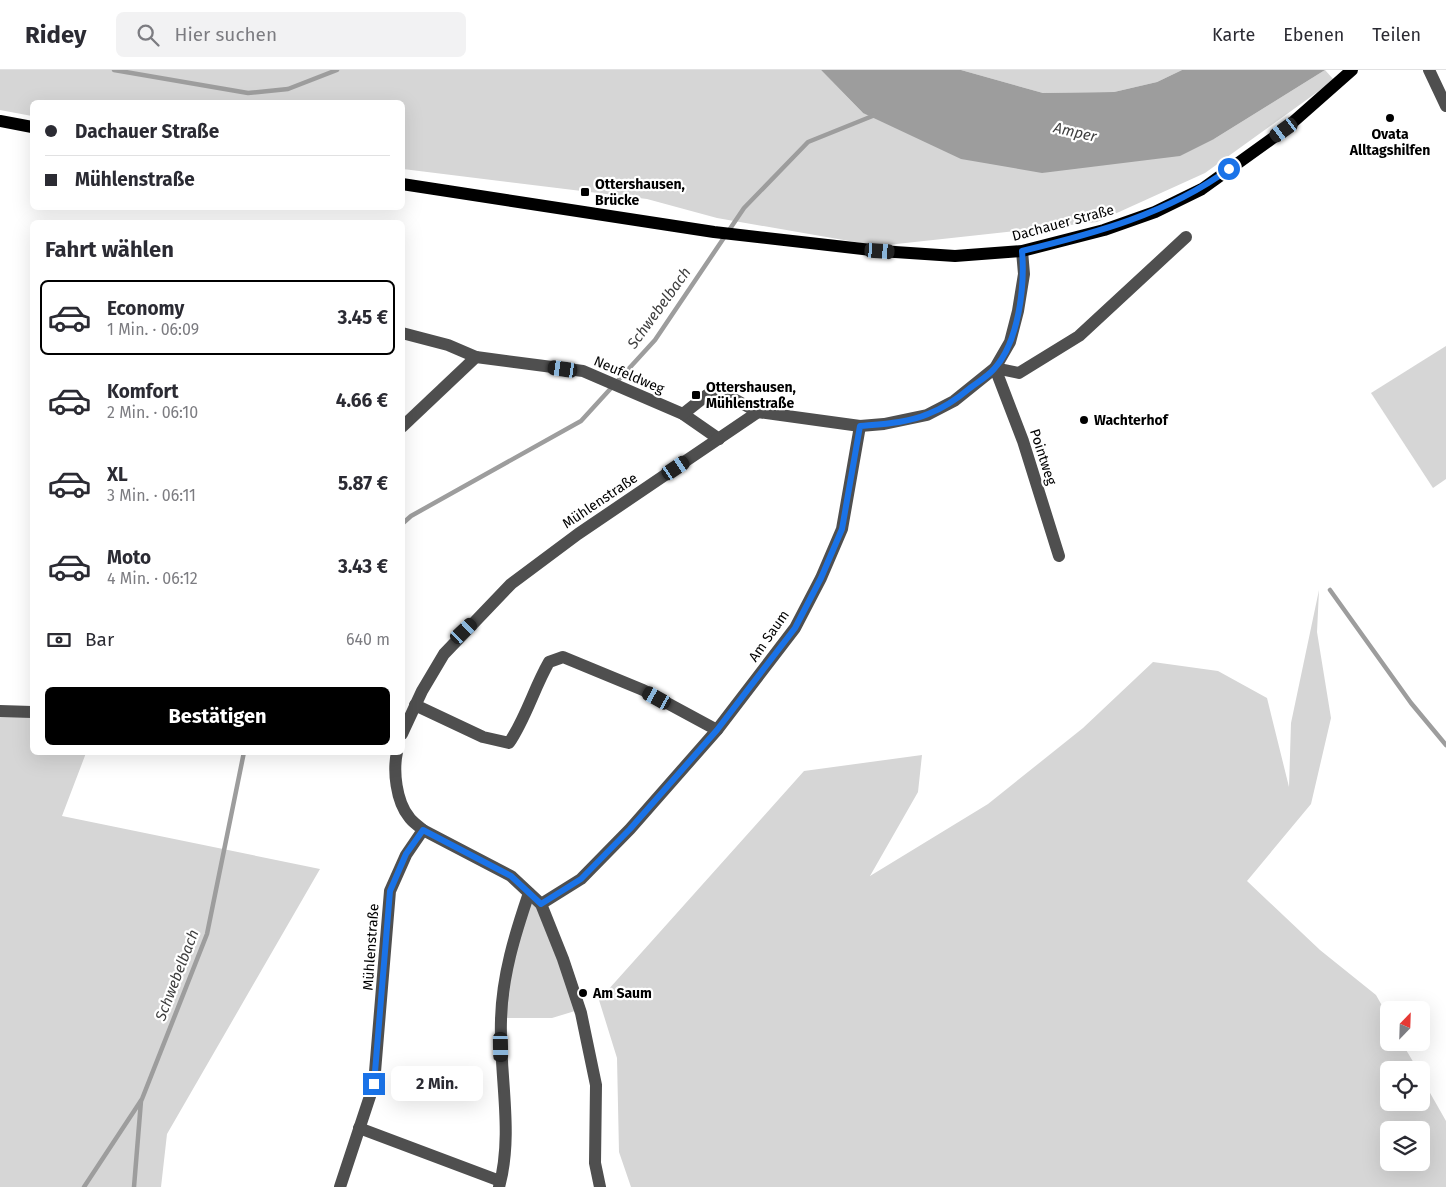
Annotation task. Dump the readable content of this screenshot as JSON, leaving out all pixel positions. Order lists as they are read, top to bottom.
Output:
{
  "streets": {
    "main road": ["Dachauer Straße"],
    "street": [
      "Neufeldweg",
      "Pointweg",
      "Mühlenstraße",
      "Am Saum"
    ]
  },
  "crossings": [
    ["Neufeldweg", "Mühlenstraße"]
  ],
  "water": ["Amper", "Schwebelbach"],
  "places": {
    "other": ["Ovata Alltagshilfen", "Wachterhof", "Am Saum"],
    "transit": ["Ottershausen, Brücke", "Ottershausen, Mühlenstraße"]
  },
  "north": "top right",
  "page": {
    "header": "Ridey",
    "search": "Hier suchen",
    "nav": ["Karte", "Ebenen", "Teilen"],
    "banner": ["Dachauer Straße", "Mühlenstraße"],
    "heading": "Fahrt wählen",
    "list": [
      {
        "name": "Economy",
        "note": "1 Min. · 06:09",
        "value": "3.45 €"
      },
      {
        "name": "Komfort",
        "note": "2 Min. · 06:10",
        "value": "4.66 €"
      },
      {
        "name": "XL",
        "note": "3 Min. · 06:11",
        "value": "5.87 €"
      },
      {
        "name": "Moto",
        "note": "4 Min. · 06:12",
        "value": "3.43 €"
      }
    ],
    "pay": ["Bar", "640 m"],
    "buttons": "Bestätigen",
    "bubble": "2 Min."
  }
}
